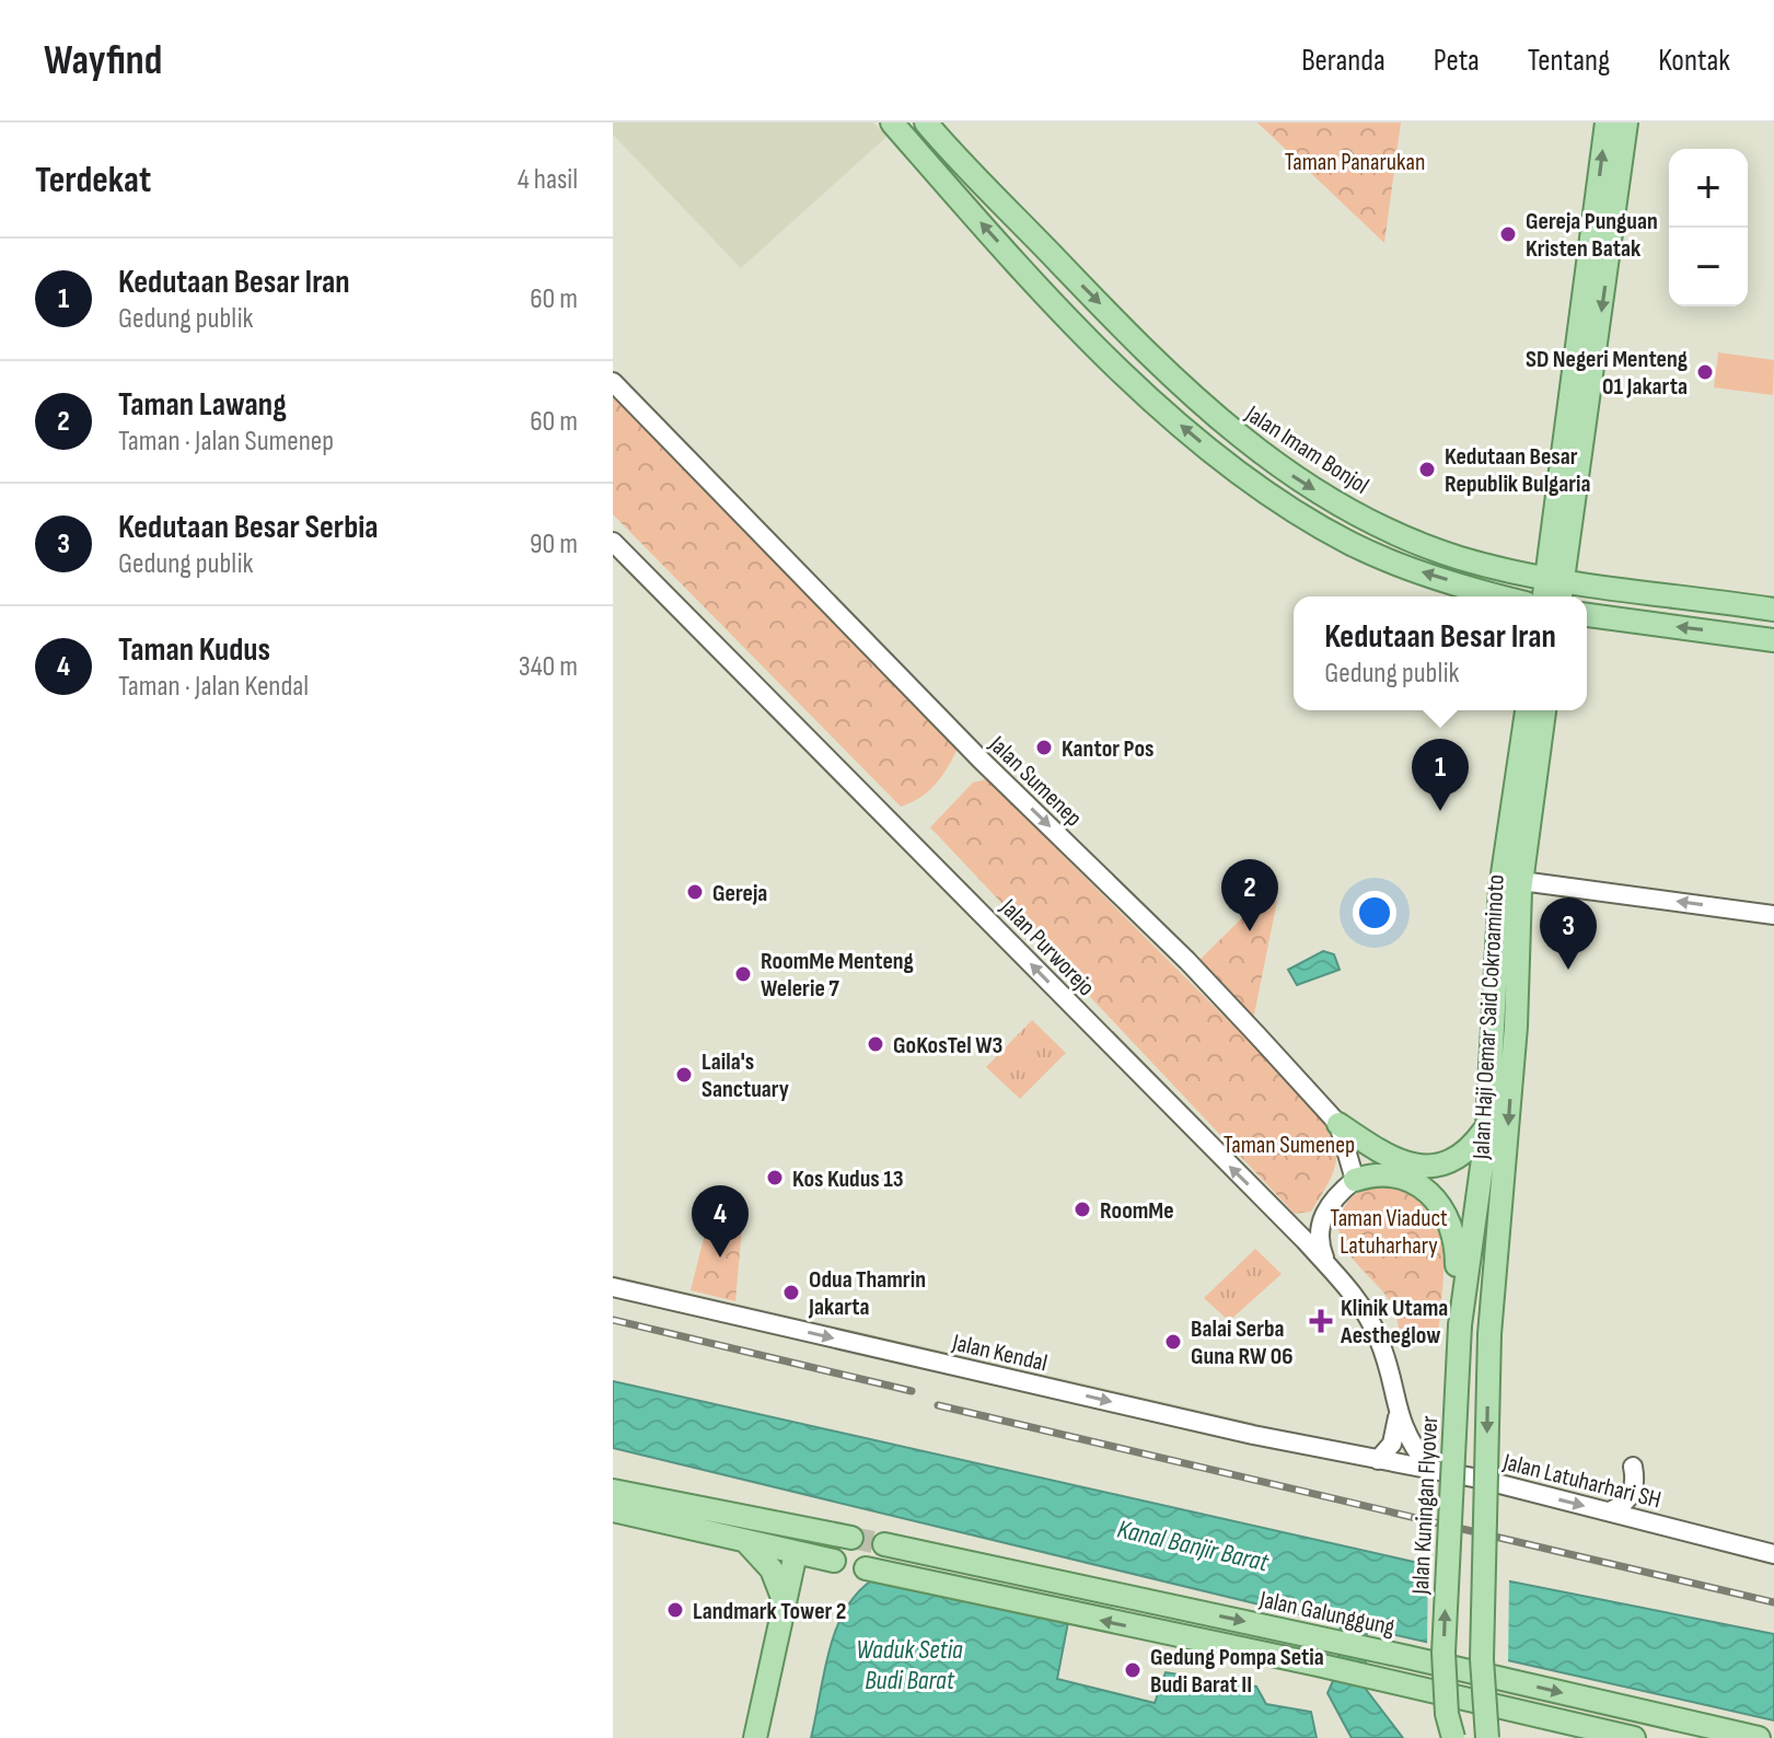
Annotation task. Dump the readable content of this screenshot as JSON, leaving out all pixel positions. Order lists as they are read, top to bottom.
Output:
{
  "streets": {
    "main road": [
      "Jalan Imam Bonjol",
      "Jalan Haji Oemar Said Cokroaminoto",
      "Jalan Kuningan Flyover",
      "Jalan Galunggung"
    ],
    "street": [
      "Jalan Sumenep",
      "Jalan Purworejo",
      "Jalan Kendal",
      "Jalan Latuharhari SH"
    ]
  },
  "crossings": [
    ["Jalan Haji Oemar Said Cokroaminoto", "Jalan Kuningan Flyover"],
    ["Jalan Kendal", "Jalan Latuharhari SH"]
  ],
  "one_way": [
    "Jalan Sumenep",
    "Jalan Purworejo",
    "Jalan Kendal",
    "Jalan Latuharhari SH",
    "Jalan Kuningan Flyover"
  ],
  "water": ["Kanal Banjir Barat", "Waduk Setia Budi Barat"],
  "parks": ["Taman Panarukan", "Taman Sumenep", "Taman Viaduct Latuharhary"],
  "places": {
    "other": [
      "Gereja Punguan Kristen Batak",
      "SD Negeri Menteng 01 Jakarta",
      "Kedutaan Besar Republik Bulgaria",
      "Kantor Pos",
      "Gereja",
      "RoomMe Menteng Welerie 7",
      "GoKosTel W3",
      "Laila's Sanctuary",
      "Kos Kudus 13",
      "RoomMe",
      "Odua Thamrin Jakarta",
      "Balai Serba Guna RW 06",
      "Landmark Tower 2",
      "Gedung Pompa Setia Budi Barat II"
    ],
    "health": ["Klinik Utama Aestheglow"]
  },
  "page": {
    "header": "Wayfind",
    "nav": [
      "Beranda",
      "Peta",
      "Tentang",
      "Kontak"
    ],
    "heading": ["Terdekat", "4 hasil"],
    "map_buttons": ["+", "−"],
    "list": [
      {
        "mark": "1",
        "name": "Kedutaan Besar Iran",
        "note": "Gedung publik",
        "value": "60 m"
      },
      {
        "mark": "2",
        "name": "Taman Lawang",
        "note": "Taman · Jalan Sumenep",
        "value": "60 m"
      },
      {
        "mark": "3",
        "name": "Kedutaan Besar Serbia",
        "note": "Gedung publik",
        "value": "90 m"
      },
      {
        "mark": "4",
        "name": "Taman Kudus",
        "note": "Taman · Jalan Kendal",
        "value": "340 m"
      }
    ],
    "popup": ["Kedutaan Besar Iran", "Gedung publik"],
    "pins": [
      "1",
      "2",
      "3",
      "4"
    ]
  }
}
